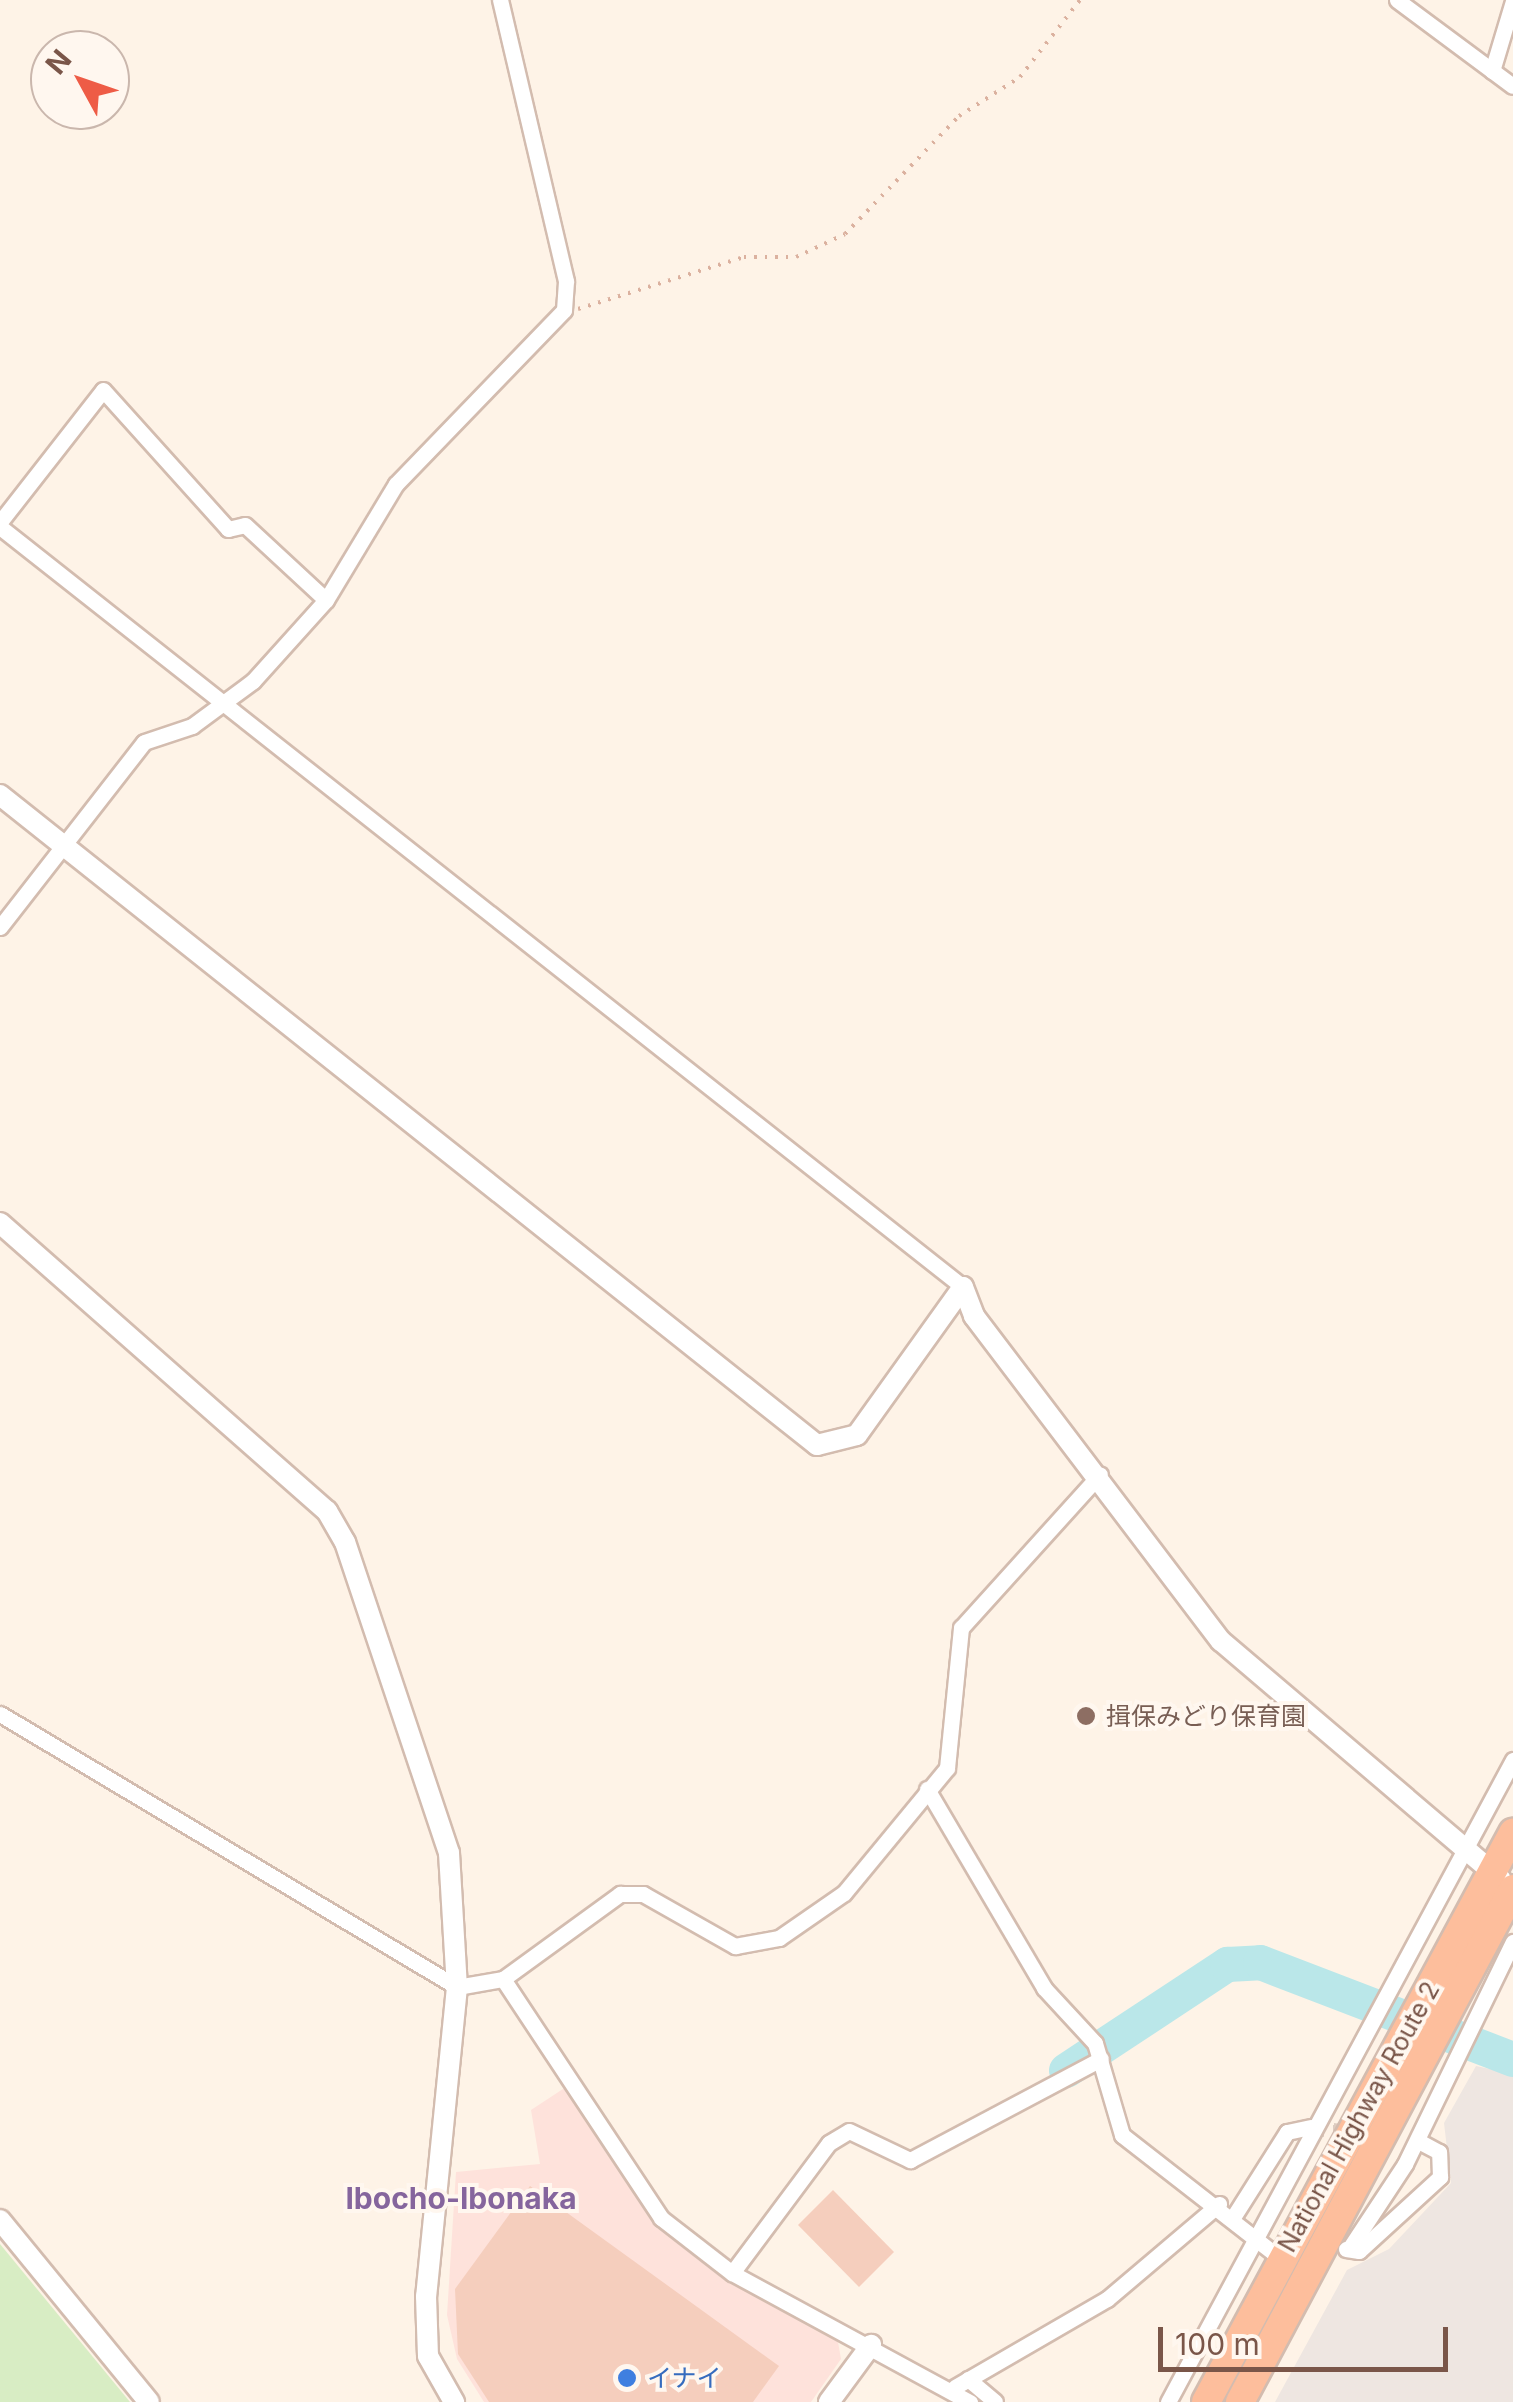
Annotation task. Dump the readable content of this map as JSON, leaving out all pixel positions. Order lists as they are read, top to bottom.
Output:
{
  "streets": {
    "highway": ["National Highway Route 2"]
  },
  "districts": ["Ibocho-Ibonaka"],
  "places": ["揖保みどり保育園", "イナイ"],
  "scale_bar": "100 m",
  "north": "top left"
}
